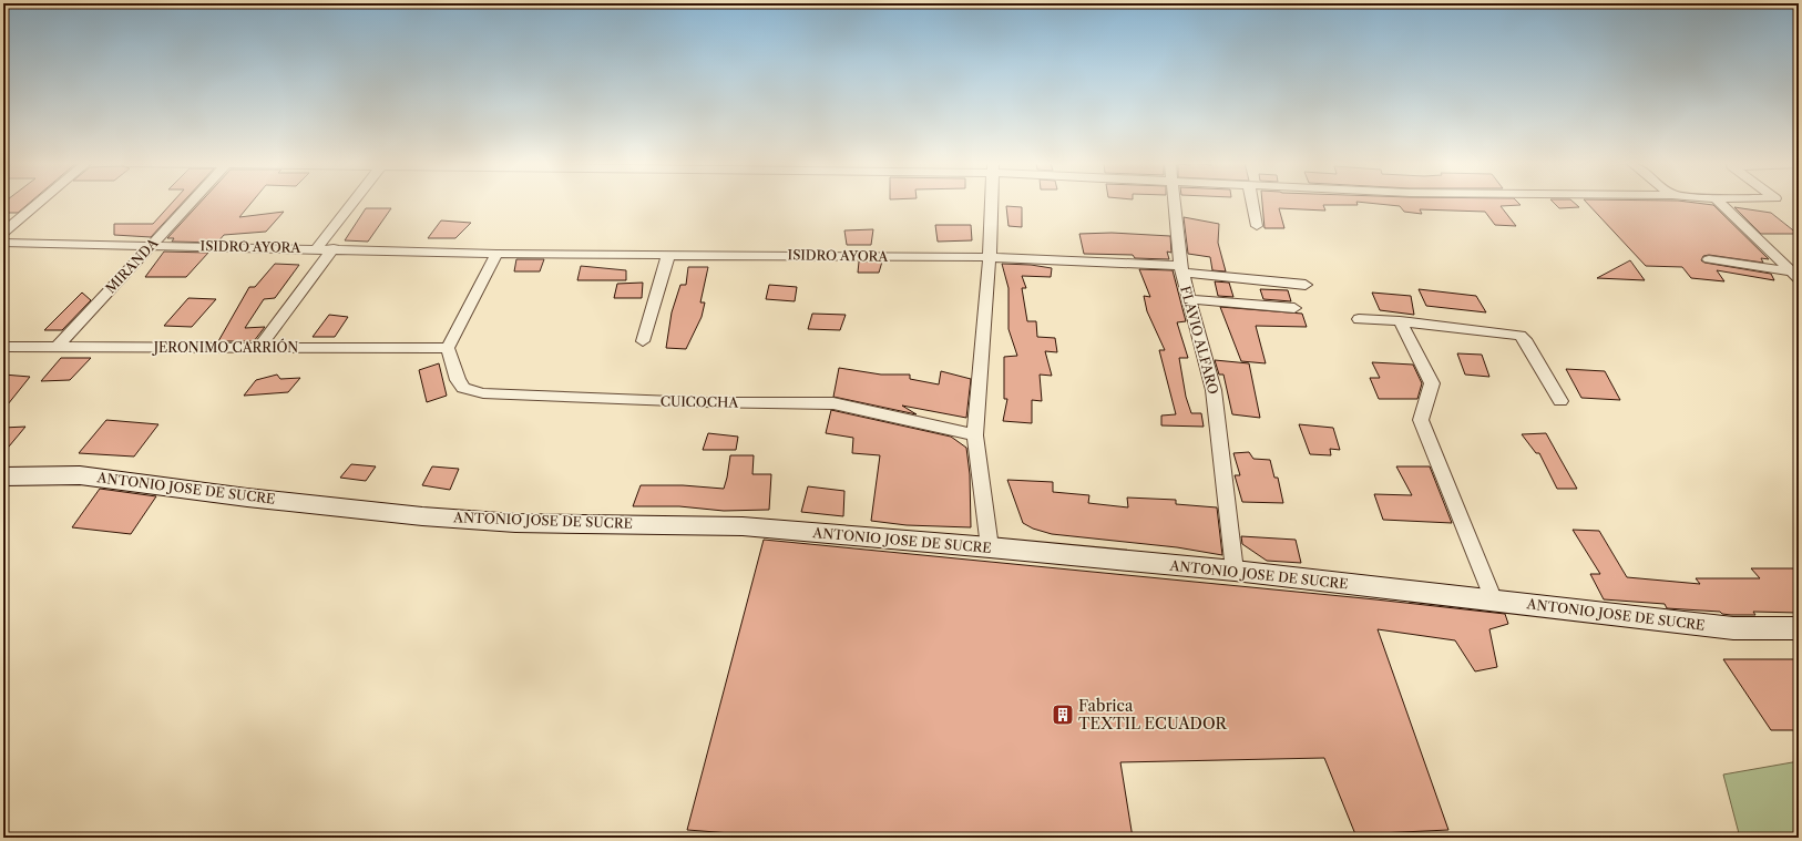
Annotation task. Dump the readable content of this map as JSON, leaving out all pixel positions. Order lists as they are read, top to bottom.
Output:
{
  "streets": {
    "street": [
      "ISIDRO AYORA",
      "MIRANDA",
      "FLAVIO ALFARO",
      "JERONIMO CARRIÓN",
      "CUICOCHA",
      "ANTONIO JOSE DE SUCRE"
    ]
  },
  "crossings": [
    ["ISIDRO AYORA", "MIRANDA"],
    ["ISIDRO AYORA", "FLAVIO ALFARO"],
    ["MIRANDA", "JERONIMO CARRIÓN"],
    ["FLAVIO ALFARO", "ANTONIO JOSE DE SUCRE"],
    ["JERONIMO CARRIÓN", "CUICOCHA"]
  ],
  "places": {
    "building": ["Fabrica TEXTIL ECUADOR"]
  }
}
